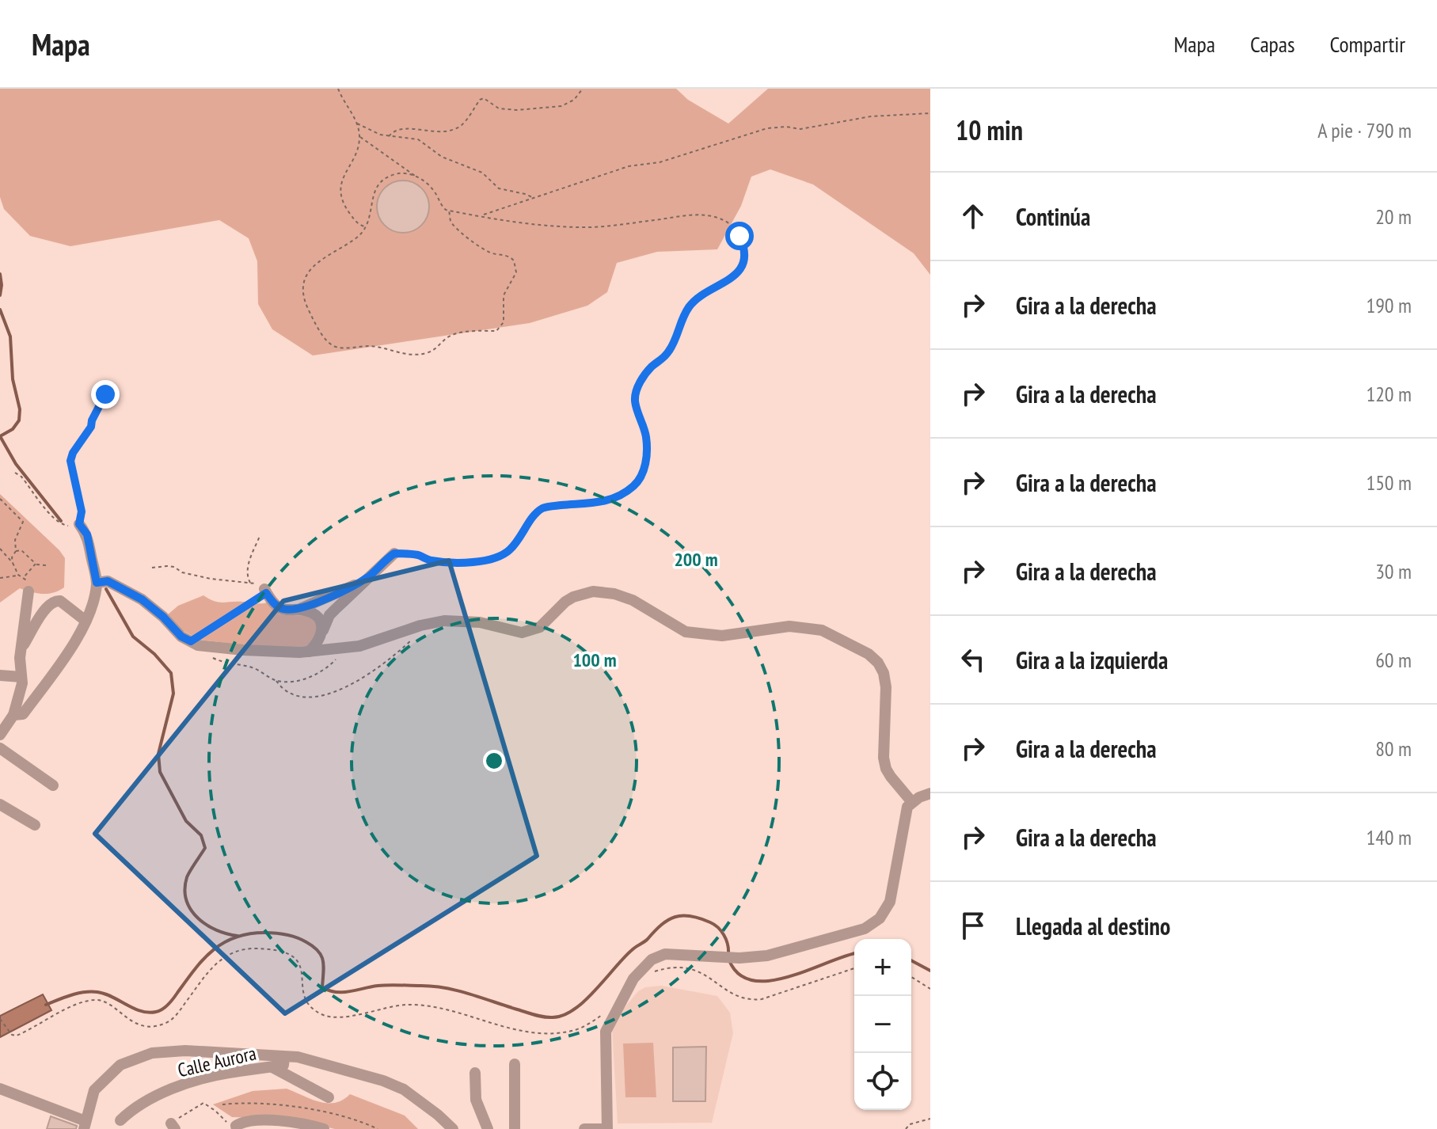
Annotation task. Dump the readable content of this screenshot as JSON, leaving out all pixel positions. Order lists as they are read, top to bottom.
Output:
{
  "streets": {
    "street": ["Calle Aurora"]
  },
  "page": {
    "header": "Mapa",
    "nav": ["Mapa", "Capas", "Compartir"],
    "heading": ["10 min", "A pie · 790 m"],
    "list": [
      ["Continúa", "20 m"],
      ["Gira a la derecha", "190 m"],
      ["Gira a la derecha", "120 m"],
      ["Gira a la derecha", "150 m"],
      ["Gira a la derecha", "30 m"],
      ["Gira a la izquierda", "60 m"],
      ["Gira a la derecha", "80 m"],
      ["Gira a la derecha", "140 m"],
      "Llegada al destino"
    ],
    "map_buttons": ["+", "−"]
  },
  "rings": ["200 m", "100 m"]
}
